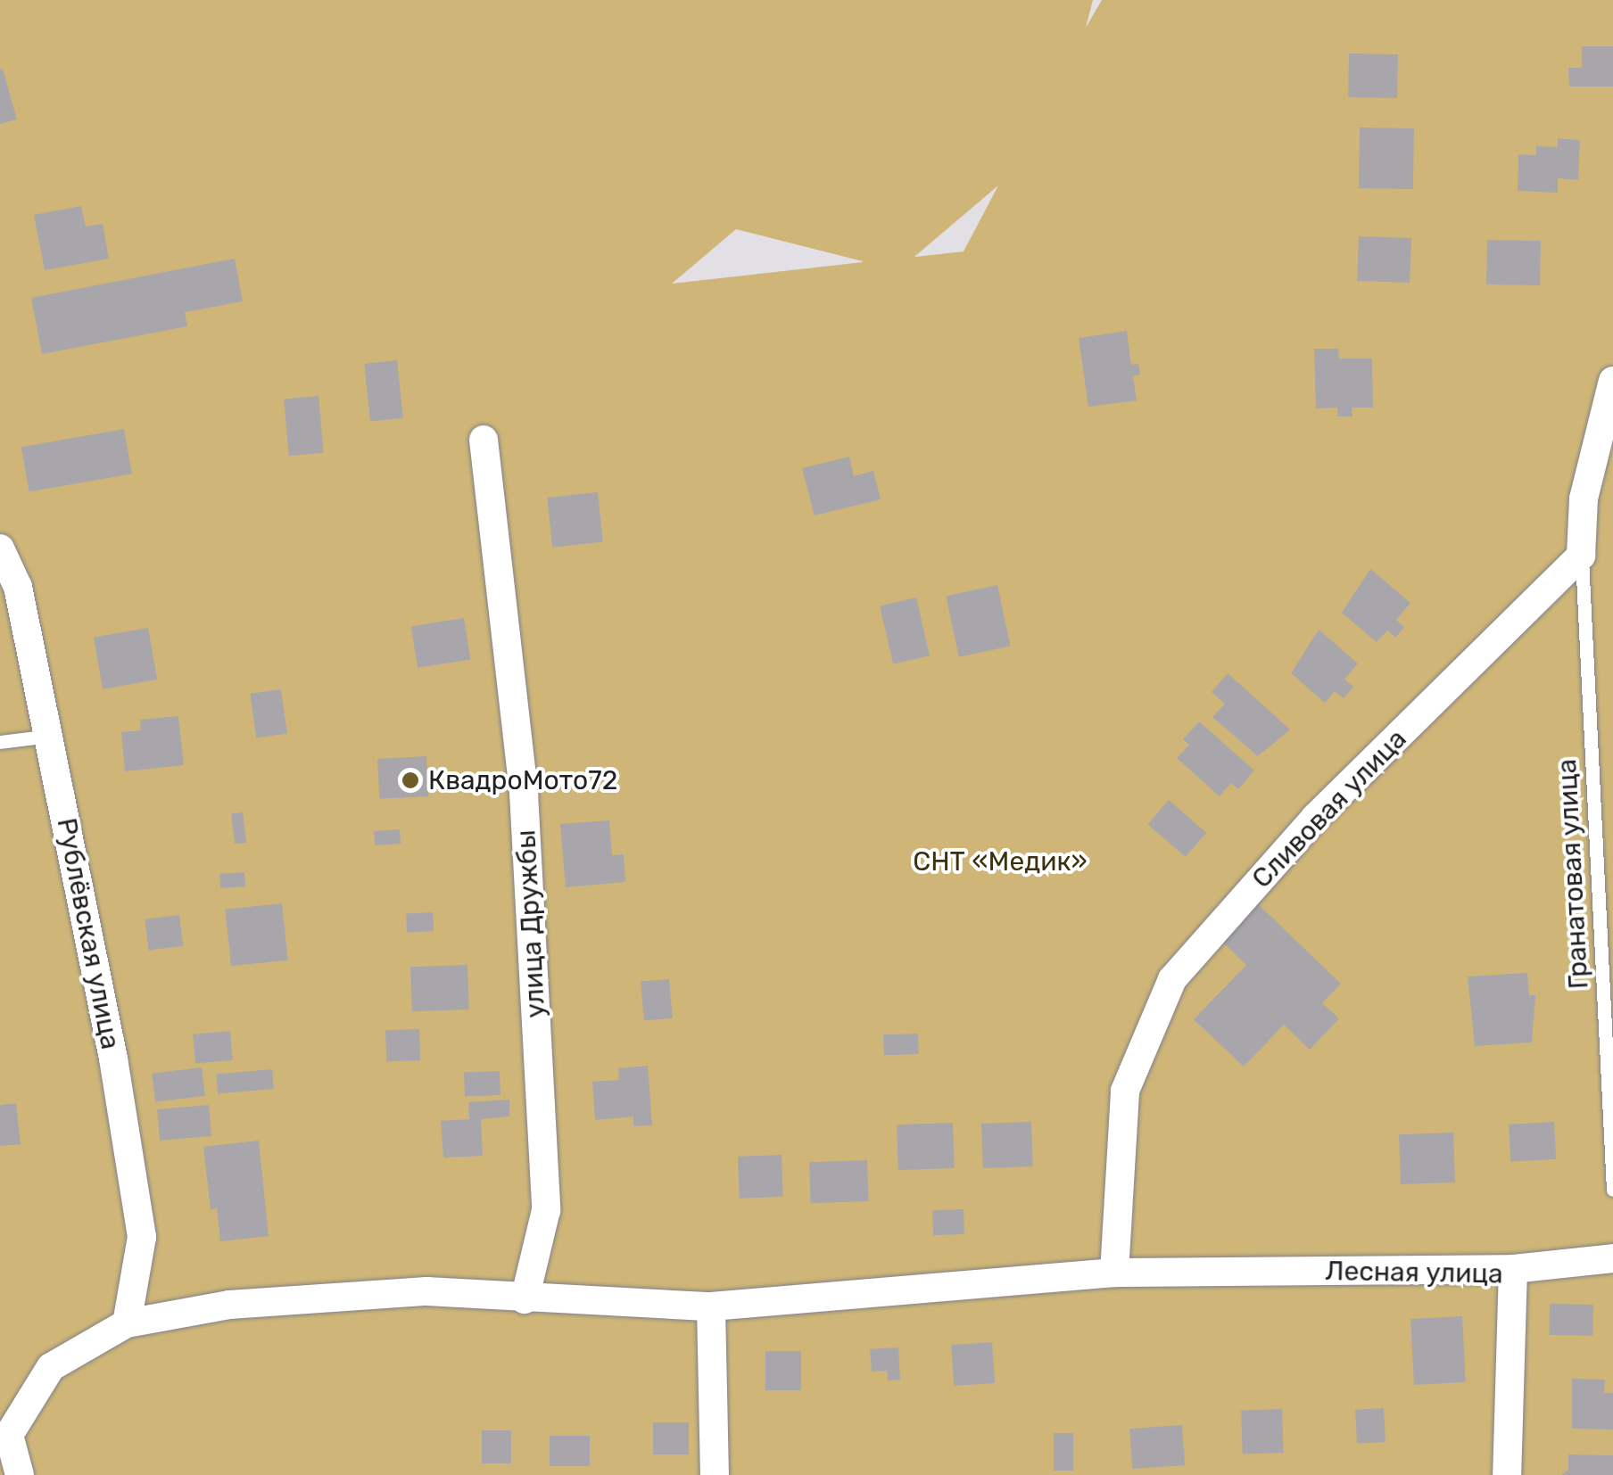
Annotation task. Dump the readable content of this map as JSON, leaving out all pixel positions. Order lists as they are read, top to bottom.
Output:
{
  "streets": {
    "street": [
      "Сливовая улица",
      "улица Дружбы",
      "Рублёвская улица",
      "Лесная улица"
    ],
    "lane": ["Гранатовая улица"]
  },
  "crossings": [
    ["Сливовая улица", "Гранатовая улица"],
    ["Сливовая улица", "Лесная улица"],
    ["улица Дружбы", "Лесная улица"],
    ["Рублёвская улица", "Лесная улица"]
  ],
  "parks": ["СНТ «Медик»"],
  "places": ["КвадроМото72"]
}
